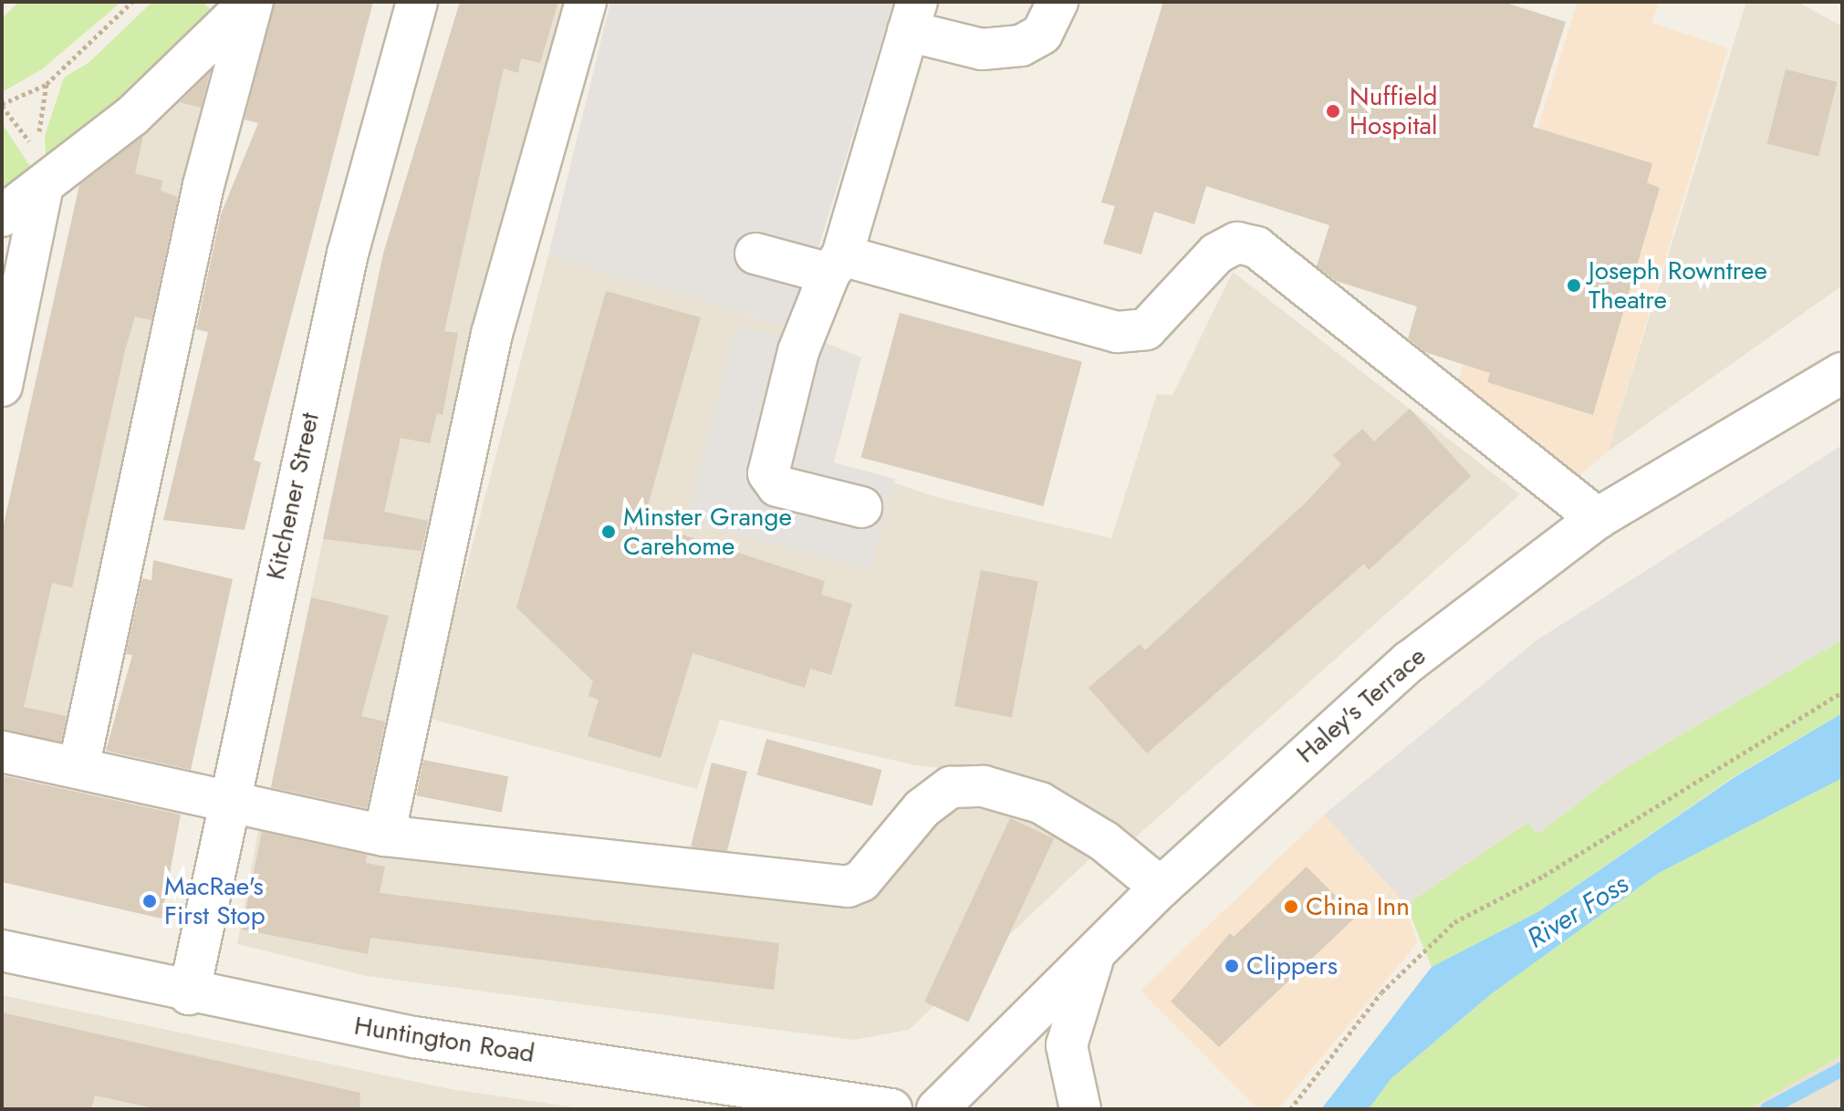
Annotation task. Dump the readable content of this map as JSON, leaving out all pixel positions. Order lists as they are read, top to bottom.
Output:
{
  "streets": {
    "street": ["Kitchener Street", "Haley's Terrace", "Huntington Road"]
  },
  "crossings": [
    ["Kitchener Street", "Huntington Road"]
  ],
  "water": ["River Foss"],
  "places": [
    "Nuffield Hospital",
    "Joseph Rowntree Theatre",
    "Minster Grange Carehome",
    "MacRae's First Stop",
    "China Inn",
    "Clippers"
  ]
}
